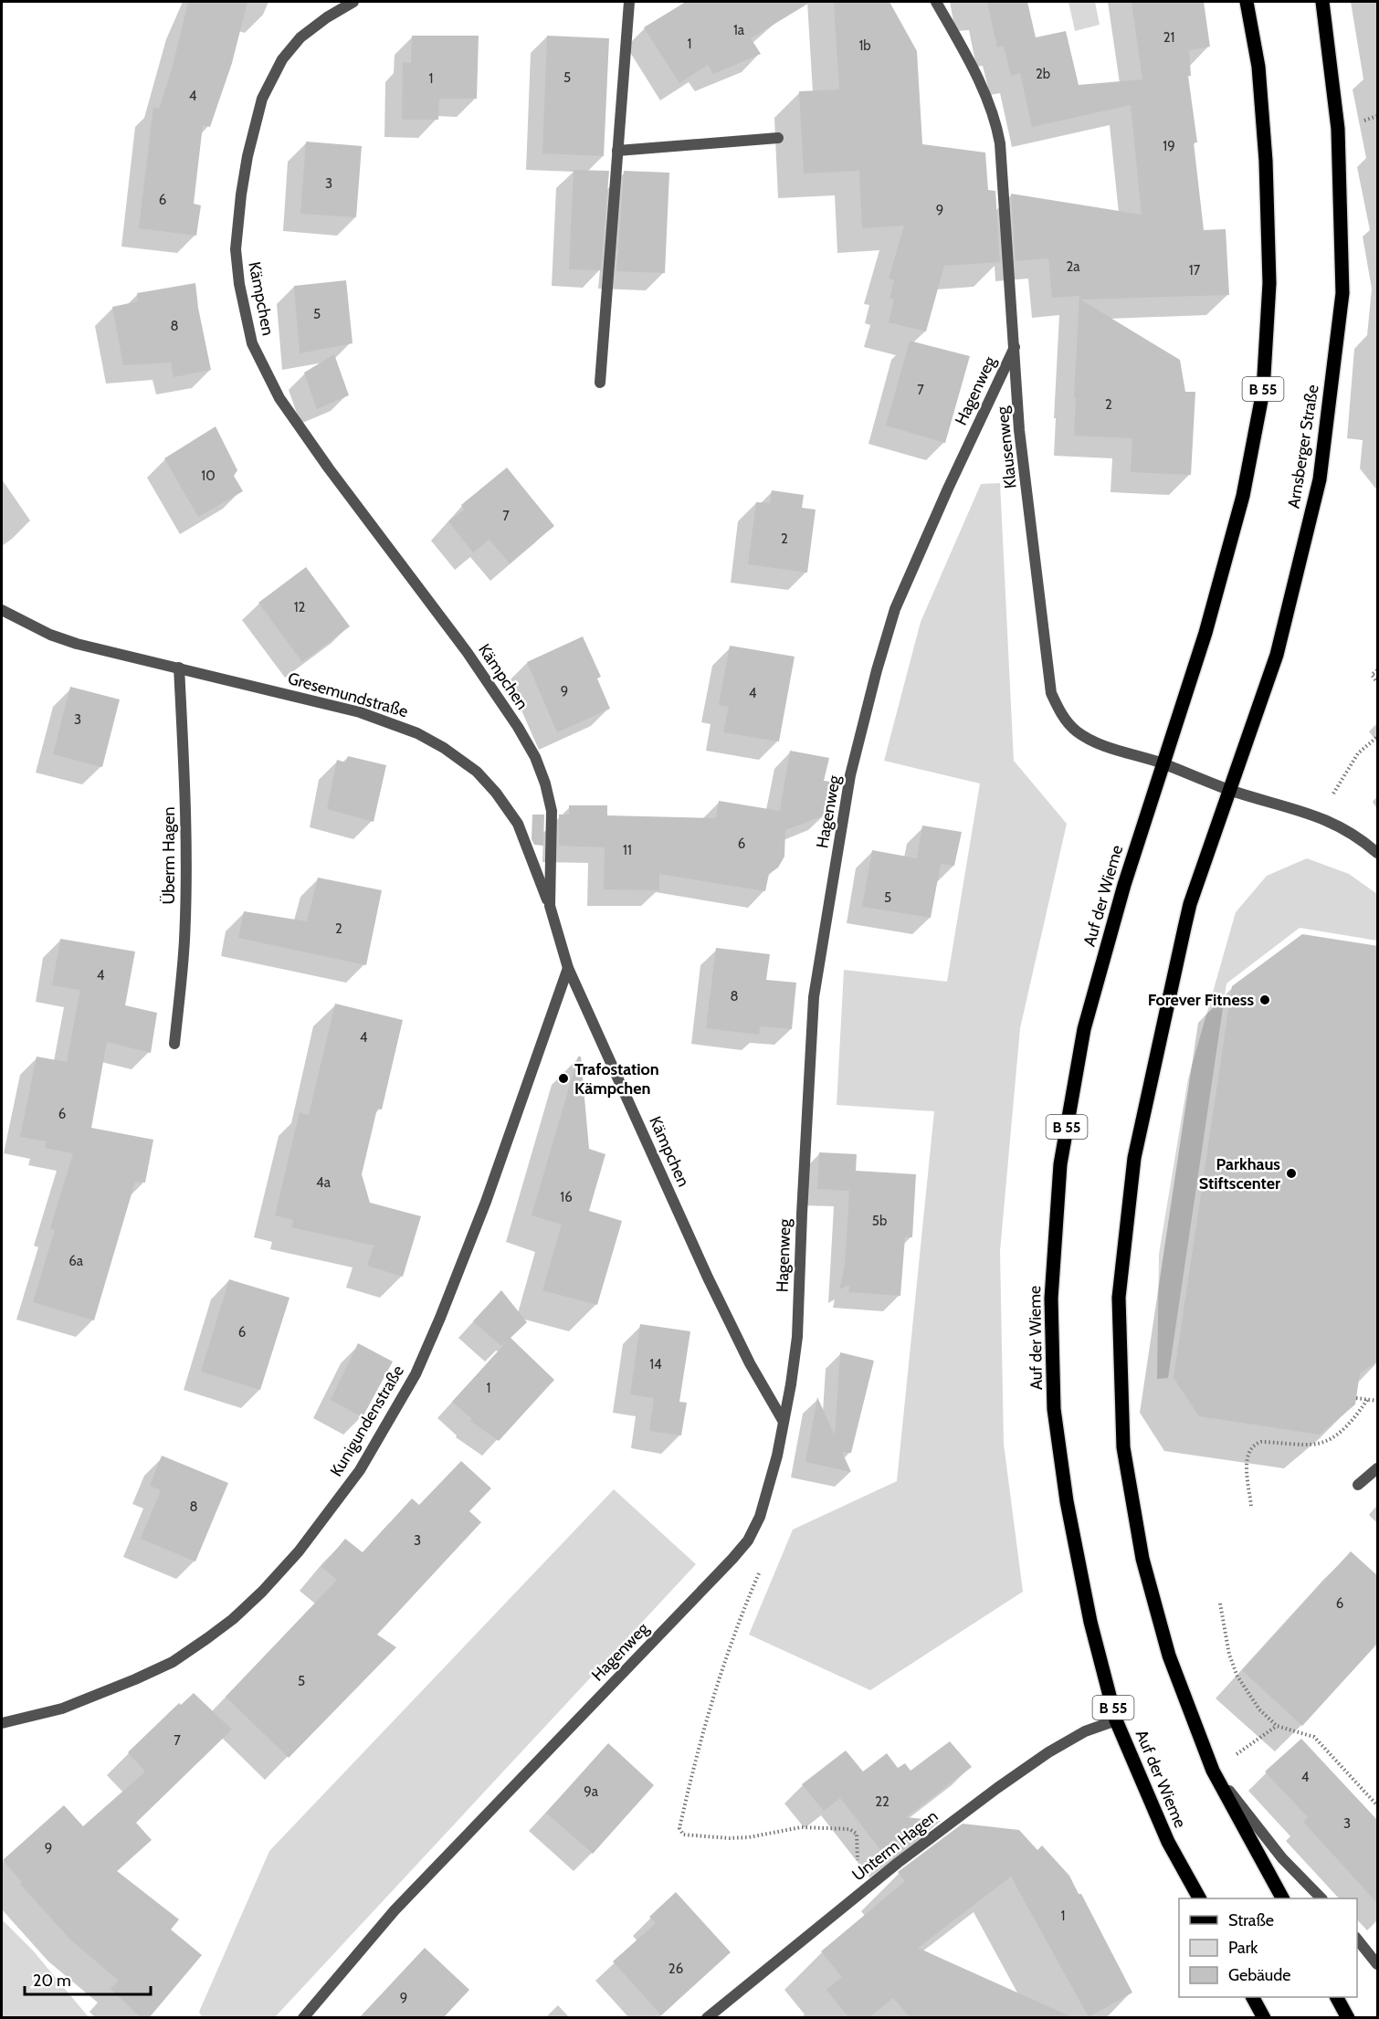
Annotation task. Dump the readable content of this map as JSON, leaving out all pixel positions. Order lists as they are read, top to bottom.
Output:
{
  "streets": {
    "main road": ["B 55", "Arnsberger Straße", "Auf der Wieme"],
    "street": [
      "Kämpchen",
      "Hagenweg",
      "Klausenweg",
      "Gresemundstraße",
      "Überm Hagen",
      "Kunigundenstraße",
      "Unterm Hagen"
    ]
  },
  "crossings": [
    ["Kämpchen", "Hagenweg"],
    ["Kämpchen", "Gresemundstraße"],
    ["Kämpchen", "Kunigundenstraße"],
    ["B 55", "Klausenweg"],
    ["B 55", "Auf der Wieme"],
    ["Hagenweg", "Klausenweg"],
    ["Arnsberger Straße", "Klausenweg"],
    ["Klausenweg", "Auf der Wieme"],
    ["Gresemundstraße", "Überm Hagen"],
    ["Auf der Wieme", "Unterm Hagen"]
  ],
  "places": ["Forever Fitness", "Trafostation Kämpchen", "Parkhaus Stiftscenter"],
  "house_numbers": [
    "1a",
    "21",
    "1",
    "1b",
    "2b",
    "5",
    "1",
    "4",
    "19",
    "3",
    "6",
    "9",
    "2a",
    "17",
    "5",
    "8",
    "7",
    "2",
    "10",
    "7",
    "2",
    "12",
    "9",
    "4",
    "3",
    "6",
    "11",
    "5",
    "2",
    "4",
    "8",
    "4",
    "6",
    "4a",
    "16",
    "5b",
    "6a",
    "6",
    "14",
    "1",
    "8",
    "3",
    "6",
    "5",
    "7",
    "4",
    "9a",
    "22",
    "3",
    "9",
    "1",
    "26",
    "9"
  ],
  "legend": ["Straße", "Park", "Gebäude"],
  "scale_bar": "20 m"
}
